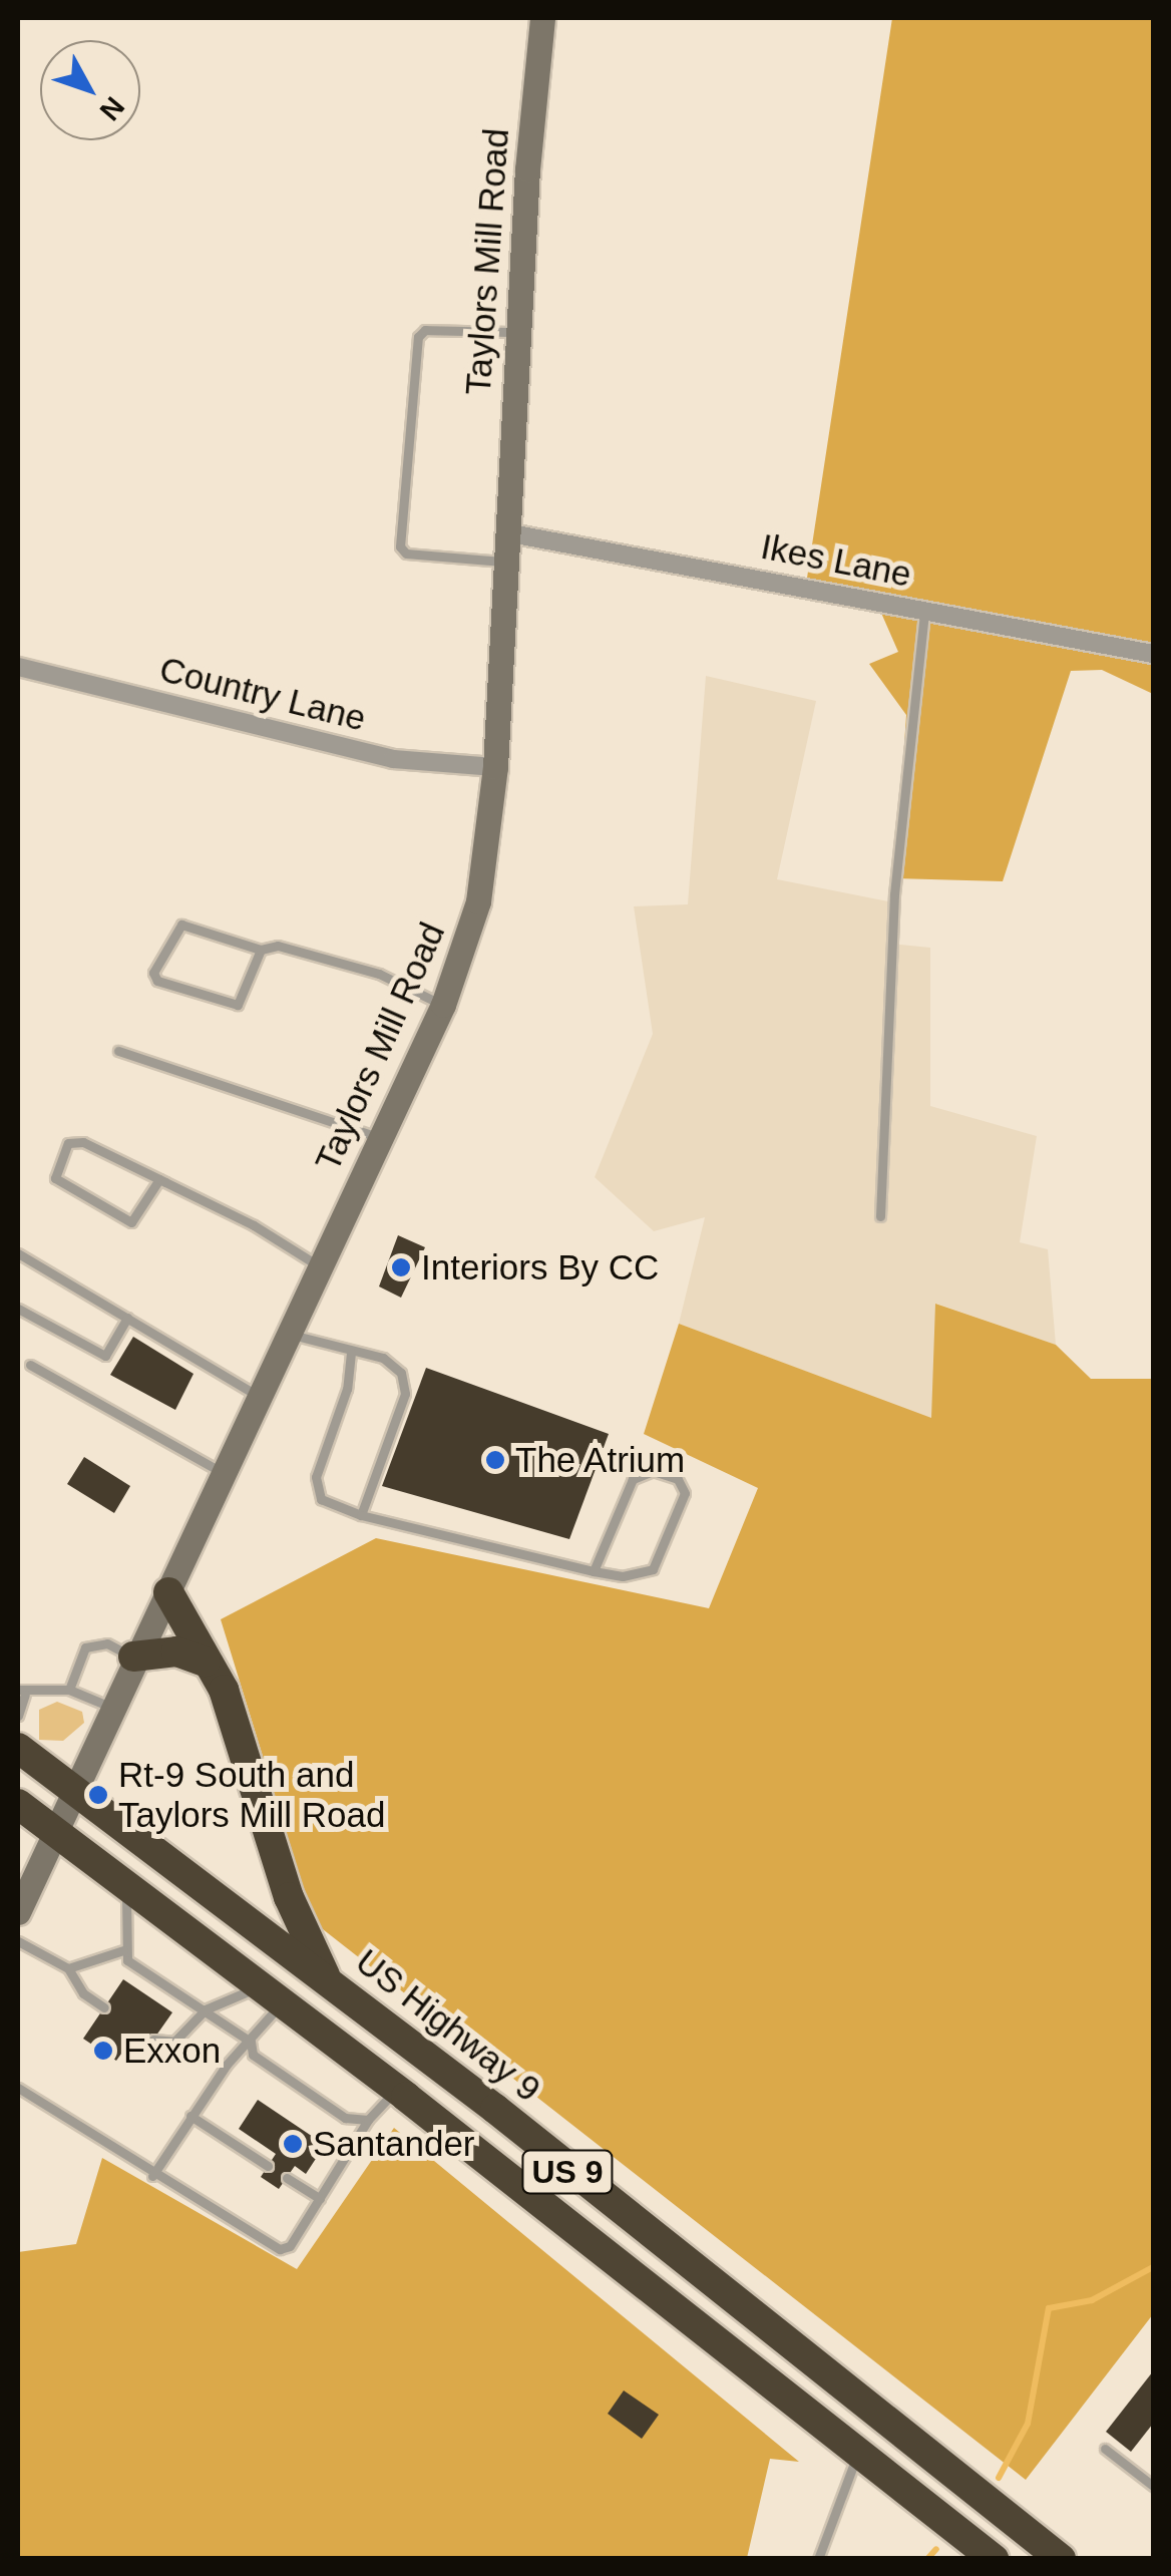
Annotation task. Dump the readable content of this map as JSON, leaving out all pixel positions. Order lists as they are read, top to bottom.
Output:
{
  "streets": {
    "highway": ["US Highway 9", "US 9"],
    "street": ["Taylors Mill Road", "Ikes Lane", "Country Lane"]
  },
  "crossings": [
    ["Taylors Mill Road", "Ikes Lane"],
    ["Taylors Mill Road", "Country Lane"],
    ["Taylors Mill Road", "US Highway 9"],
    ["Taylors Mill Road", "US 9"]
  ],
  "places": [
    "Interiors By CC",
    "The Atrium",
    "Rt-9 South and Taylors Mill Road",
    "Exxon",
    "Santander"
  ],
  "north": "bottom right"
}
